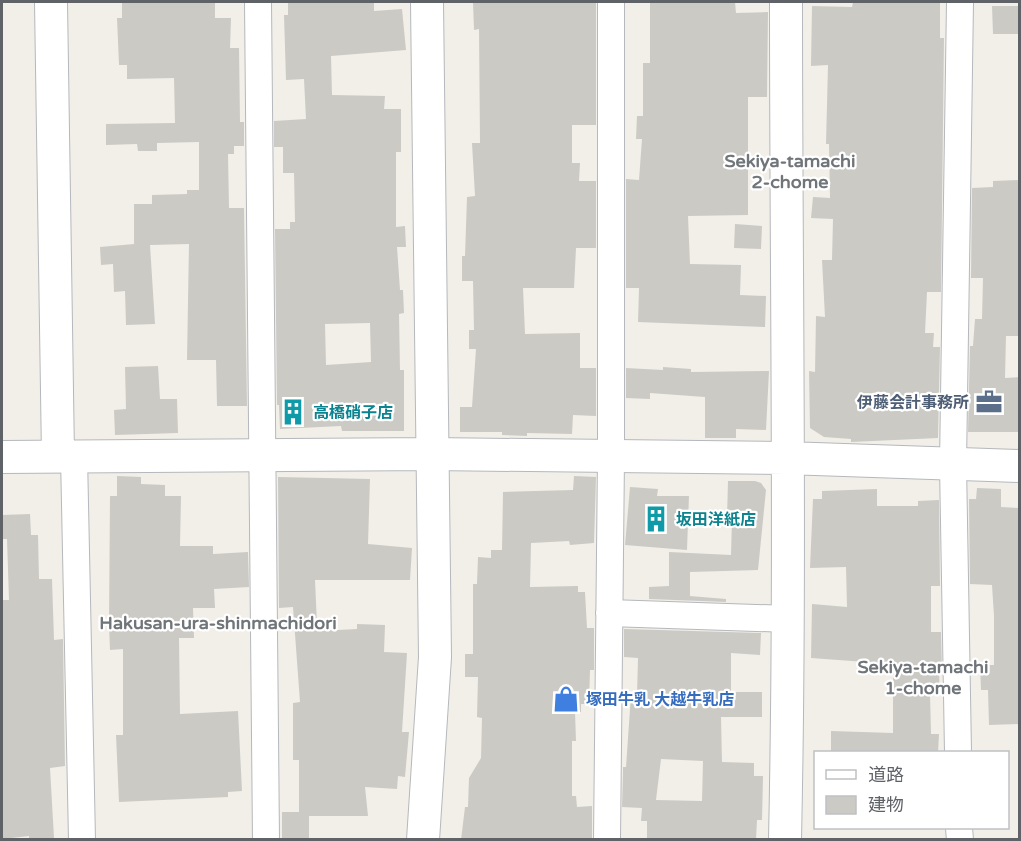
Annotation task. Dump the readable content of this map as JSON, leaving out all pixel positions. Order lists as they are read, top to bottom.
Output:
{
  "districts": ["Sekiya-tamachi 2-chome", "Hakusan-ura-shinmachidori", "Sekiya-tamachi 1-chome"],
  "places": {
    "office": ["伊藤会計事務所"],
    "building": ["高橋硝子店", "坂田洋紙店"],
    "shop": ["塚田牛乳 大越牛乳店"]
  },
  "legend": ["道路", "建物"]
}
